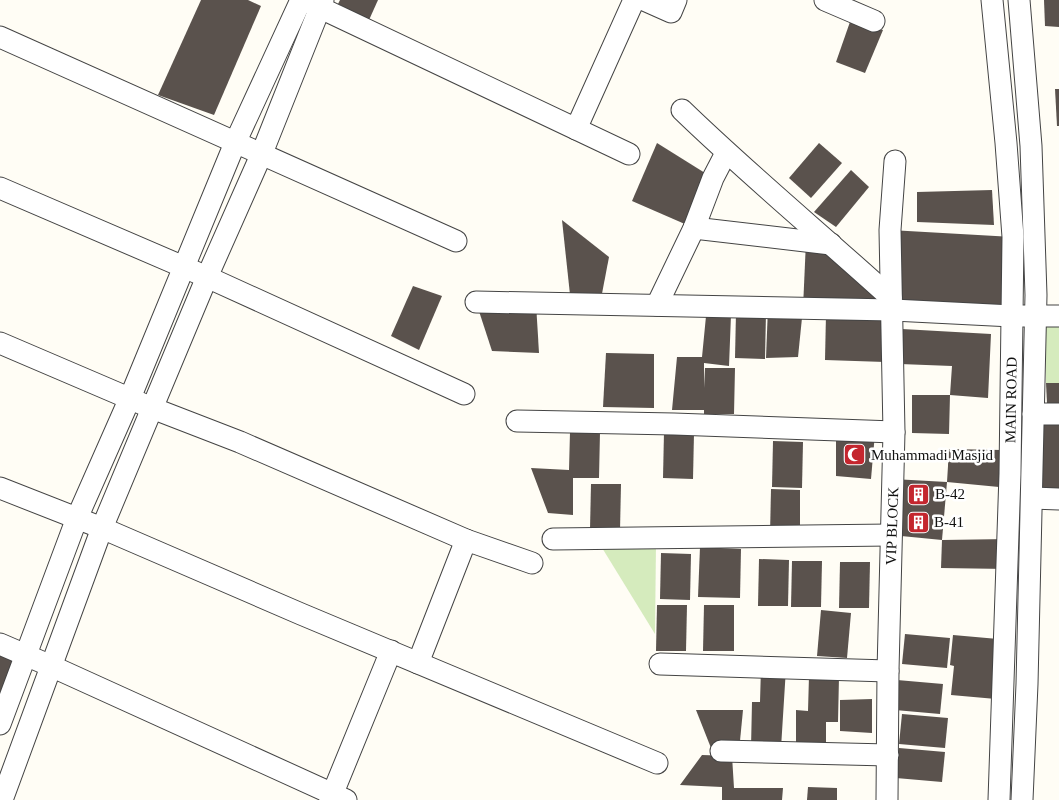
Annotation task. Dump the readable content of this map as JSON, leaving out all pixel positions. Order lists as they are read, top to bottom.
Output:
{
  "streets": {
    "street": ["MAIN ROAD", "VIP BLOCK"]
  },
  "places": {
    "mosque": ["Muhammadi Masjid"],
    "building": ["B-42", "B-41"]
  }
}
